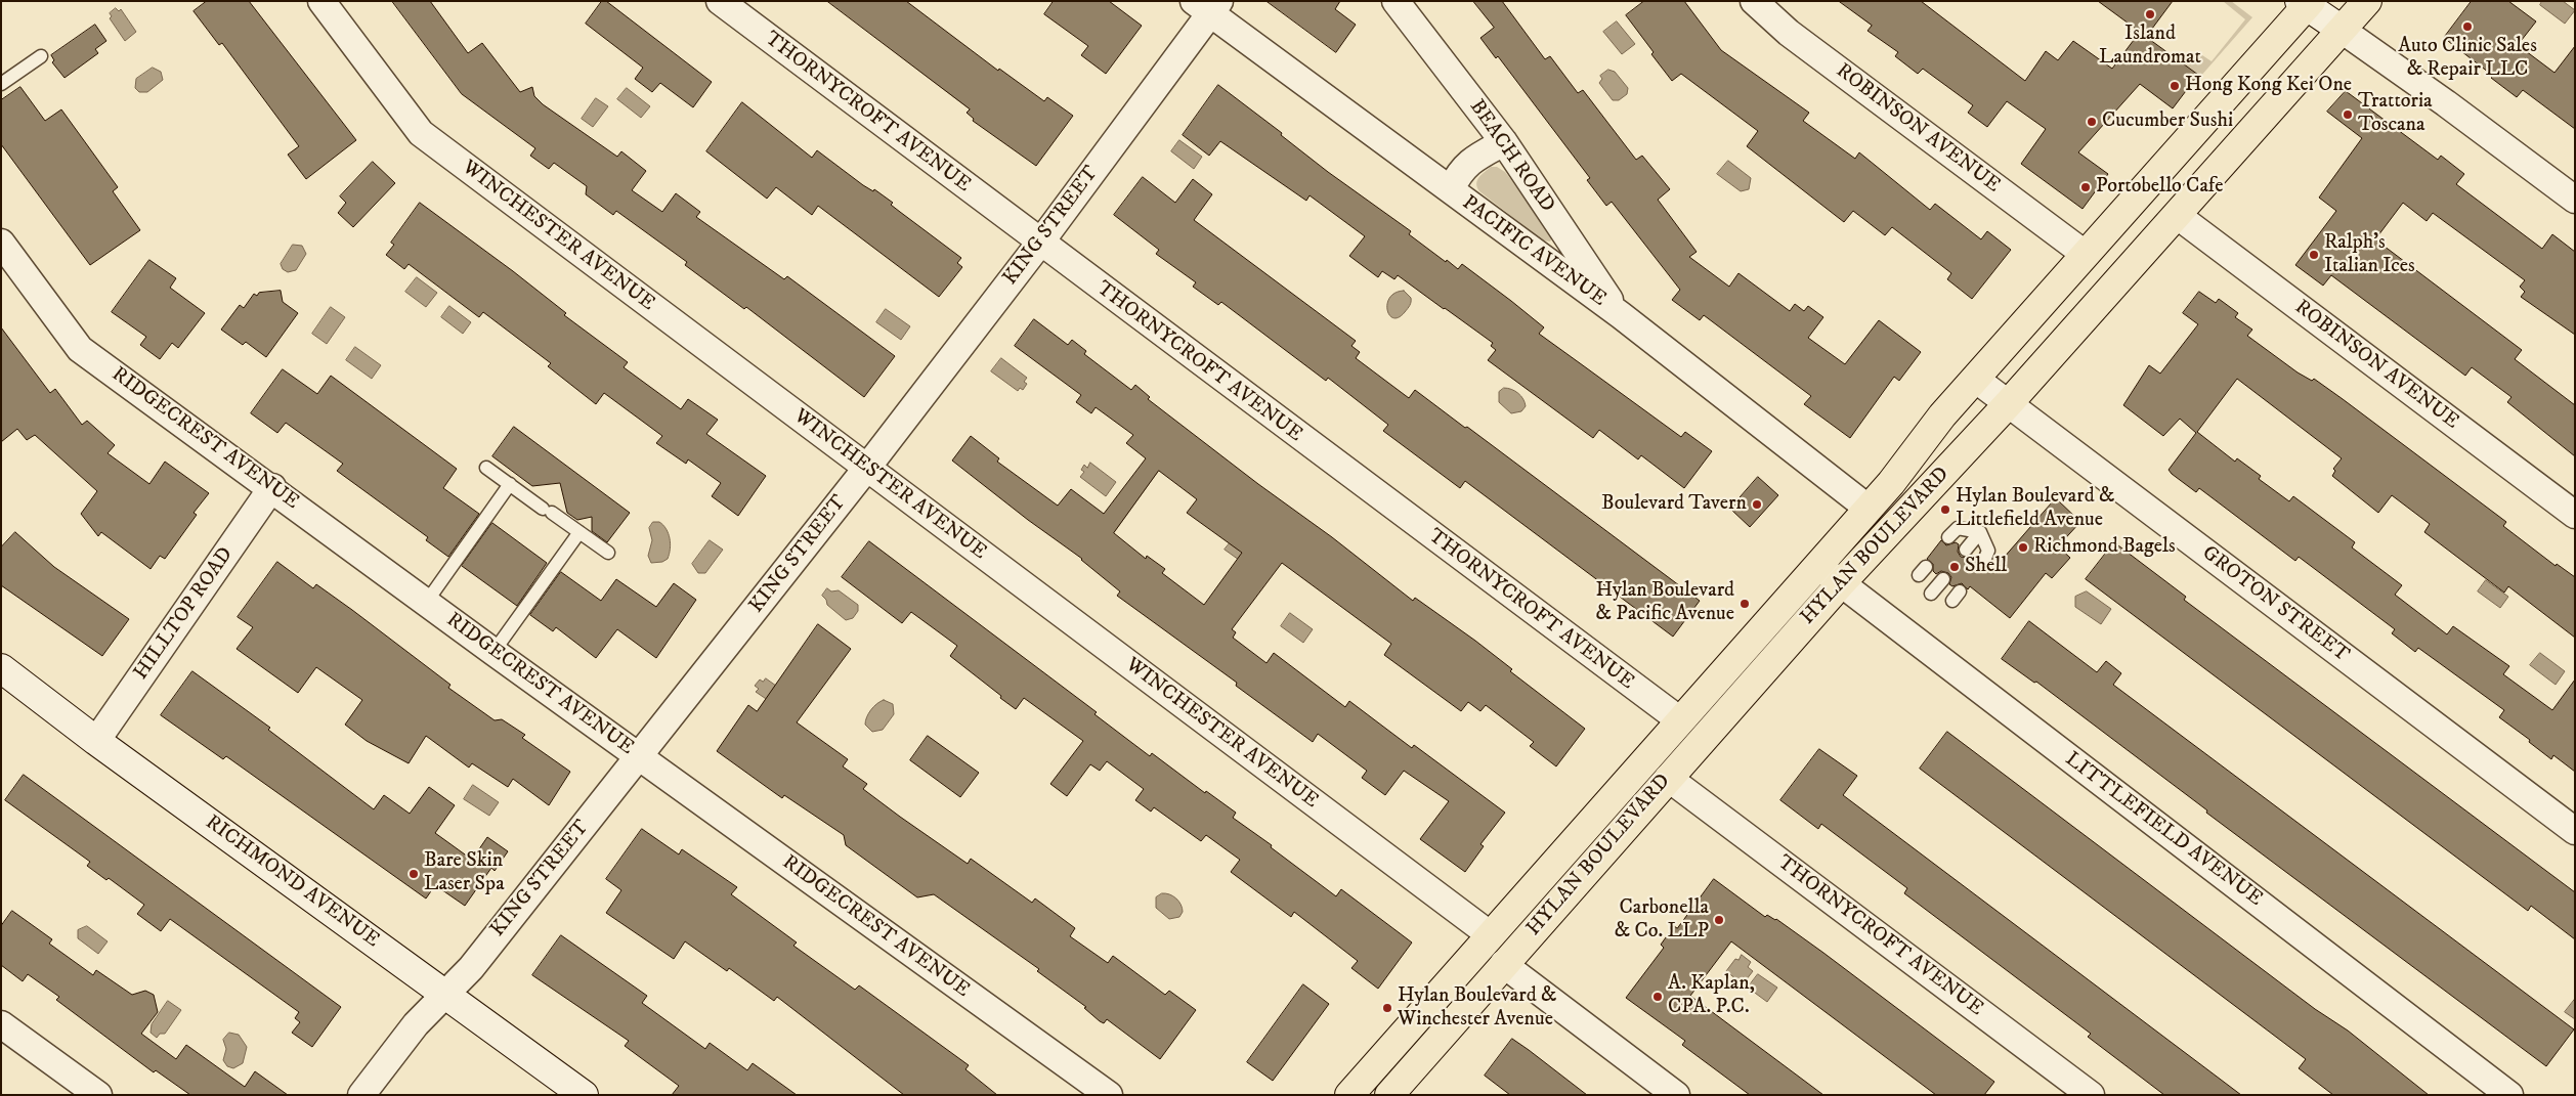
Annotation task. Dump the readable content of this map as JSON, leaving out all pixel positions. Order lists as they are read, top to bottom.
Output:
{
  "streets": {
    "main road": ["HYLAN BOULEVARD", "RICHMOND AVENUE"],
    "street": [
      "THORNYCROFT AVENUE",
      "ROBINSON AVENUE",
      "BEACH ROAD",
      "KING STREET",
      "WINCHESTER AVENUE",
      "PACIFIC AVENUE",
      "RIDGECREST AVENUE",
      "GROTON STREET",
      "HILLTOP ROAD",
      "LITTLEFIELD AVENUE"
    ]
  },
  "crossings": [
    ["THORNYCROFT AVENUE", "KING STREET"],
    ["THORNYCROFT AVENUE", "HYLAN BOULEVARD"],
    ["ROBINSON AVENUE", "HYLAN BOULEVARD"],
    ["BEACH ROAD", "PACIFIC AVENUE"],
    ["KING STREET", "WINCHESTER AVENUE"],
    ["KING STREET", "PACIFIC AVENUE"],
    ["KING STREET", "RIDGECREST AVENUE"],
    ["KING STREET", "RICHMOND AVENUE"],
    ["WINCHESTER AVENUE", "HYLAN BOULEVARD"],
    ["PACIFIC AVENUE", "HYLAN BOULEVARD"],
    ["RIDGECREST AVENUE", "HILLTOP ROAD"],
    ["HYLAN BOULEVARD", "GROTON STREET"],
    ["HYLAN BOULEVARD", "LITTLEFIELD AVENUE"],
    ["HILLTOP ROAD", "RICHMOND AVENUE"]
  ],
  "places": [
    "Island Laundromat",
    "Auto Clinic Sales & Repair LLC",
    "Hong Kong Kei One",
    "Trattoria Toscana",
    "Cucumber Sushi",
    "Portobello Cafe",
    "Ralph's Italian Ices",
    "Boulevard Tavern",
    "Hylan Boulevard & Littlefield Avenue",
    "Richmond Bagels",
    "Shell",
    "Hylan Boulevard & Pacific Avenue",
    "Bare Skin Laser Spa",
    "Carbonella & Co. LLP",
    "A. Kaplan, CPA. P.C.",
    "Hylan Boulevard & Winchester Avenue"
  ]
}
